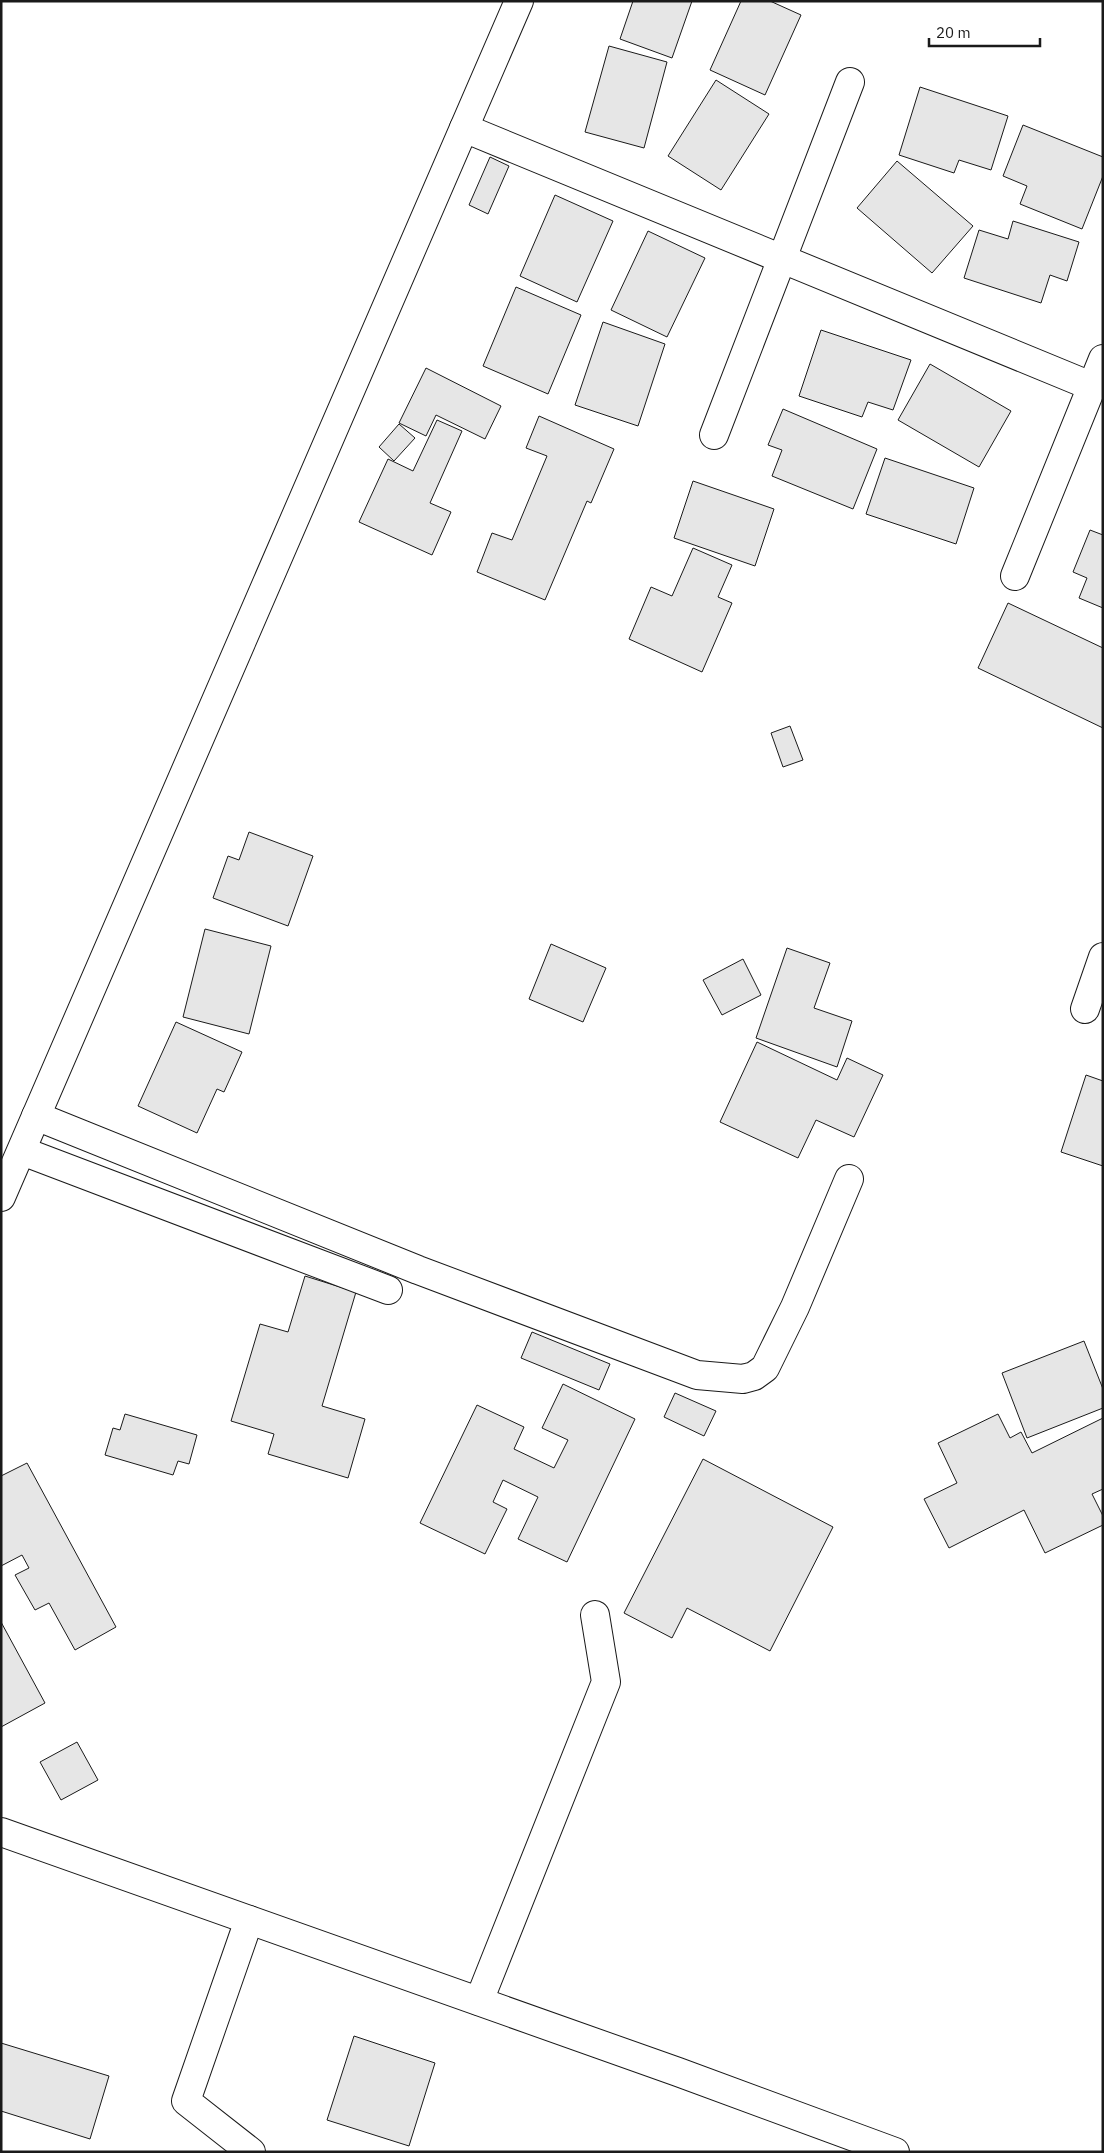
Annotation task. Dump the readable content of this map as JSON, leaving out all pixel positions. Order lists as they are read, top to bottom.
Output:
{
  "scale_bar": "20 m"
}
